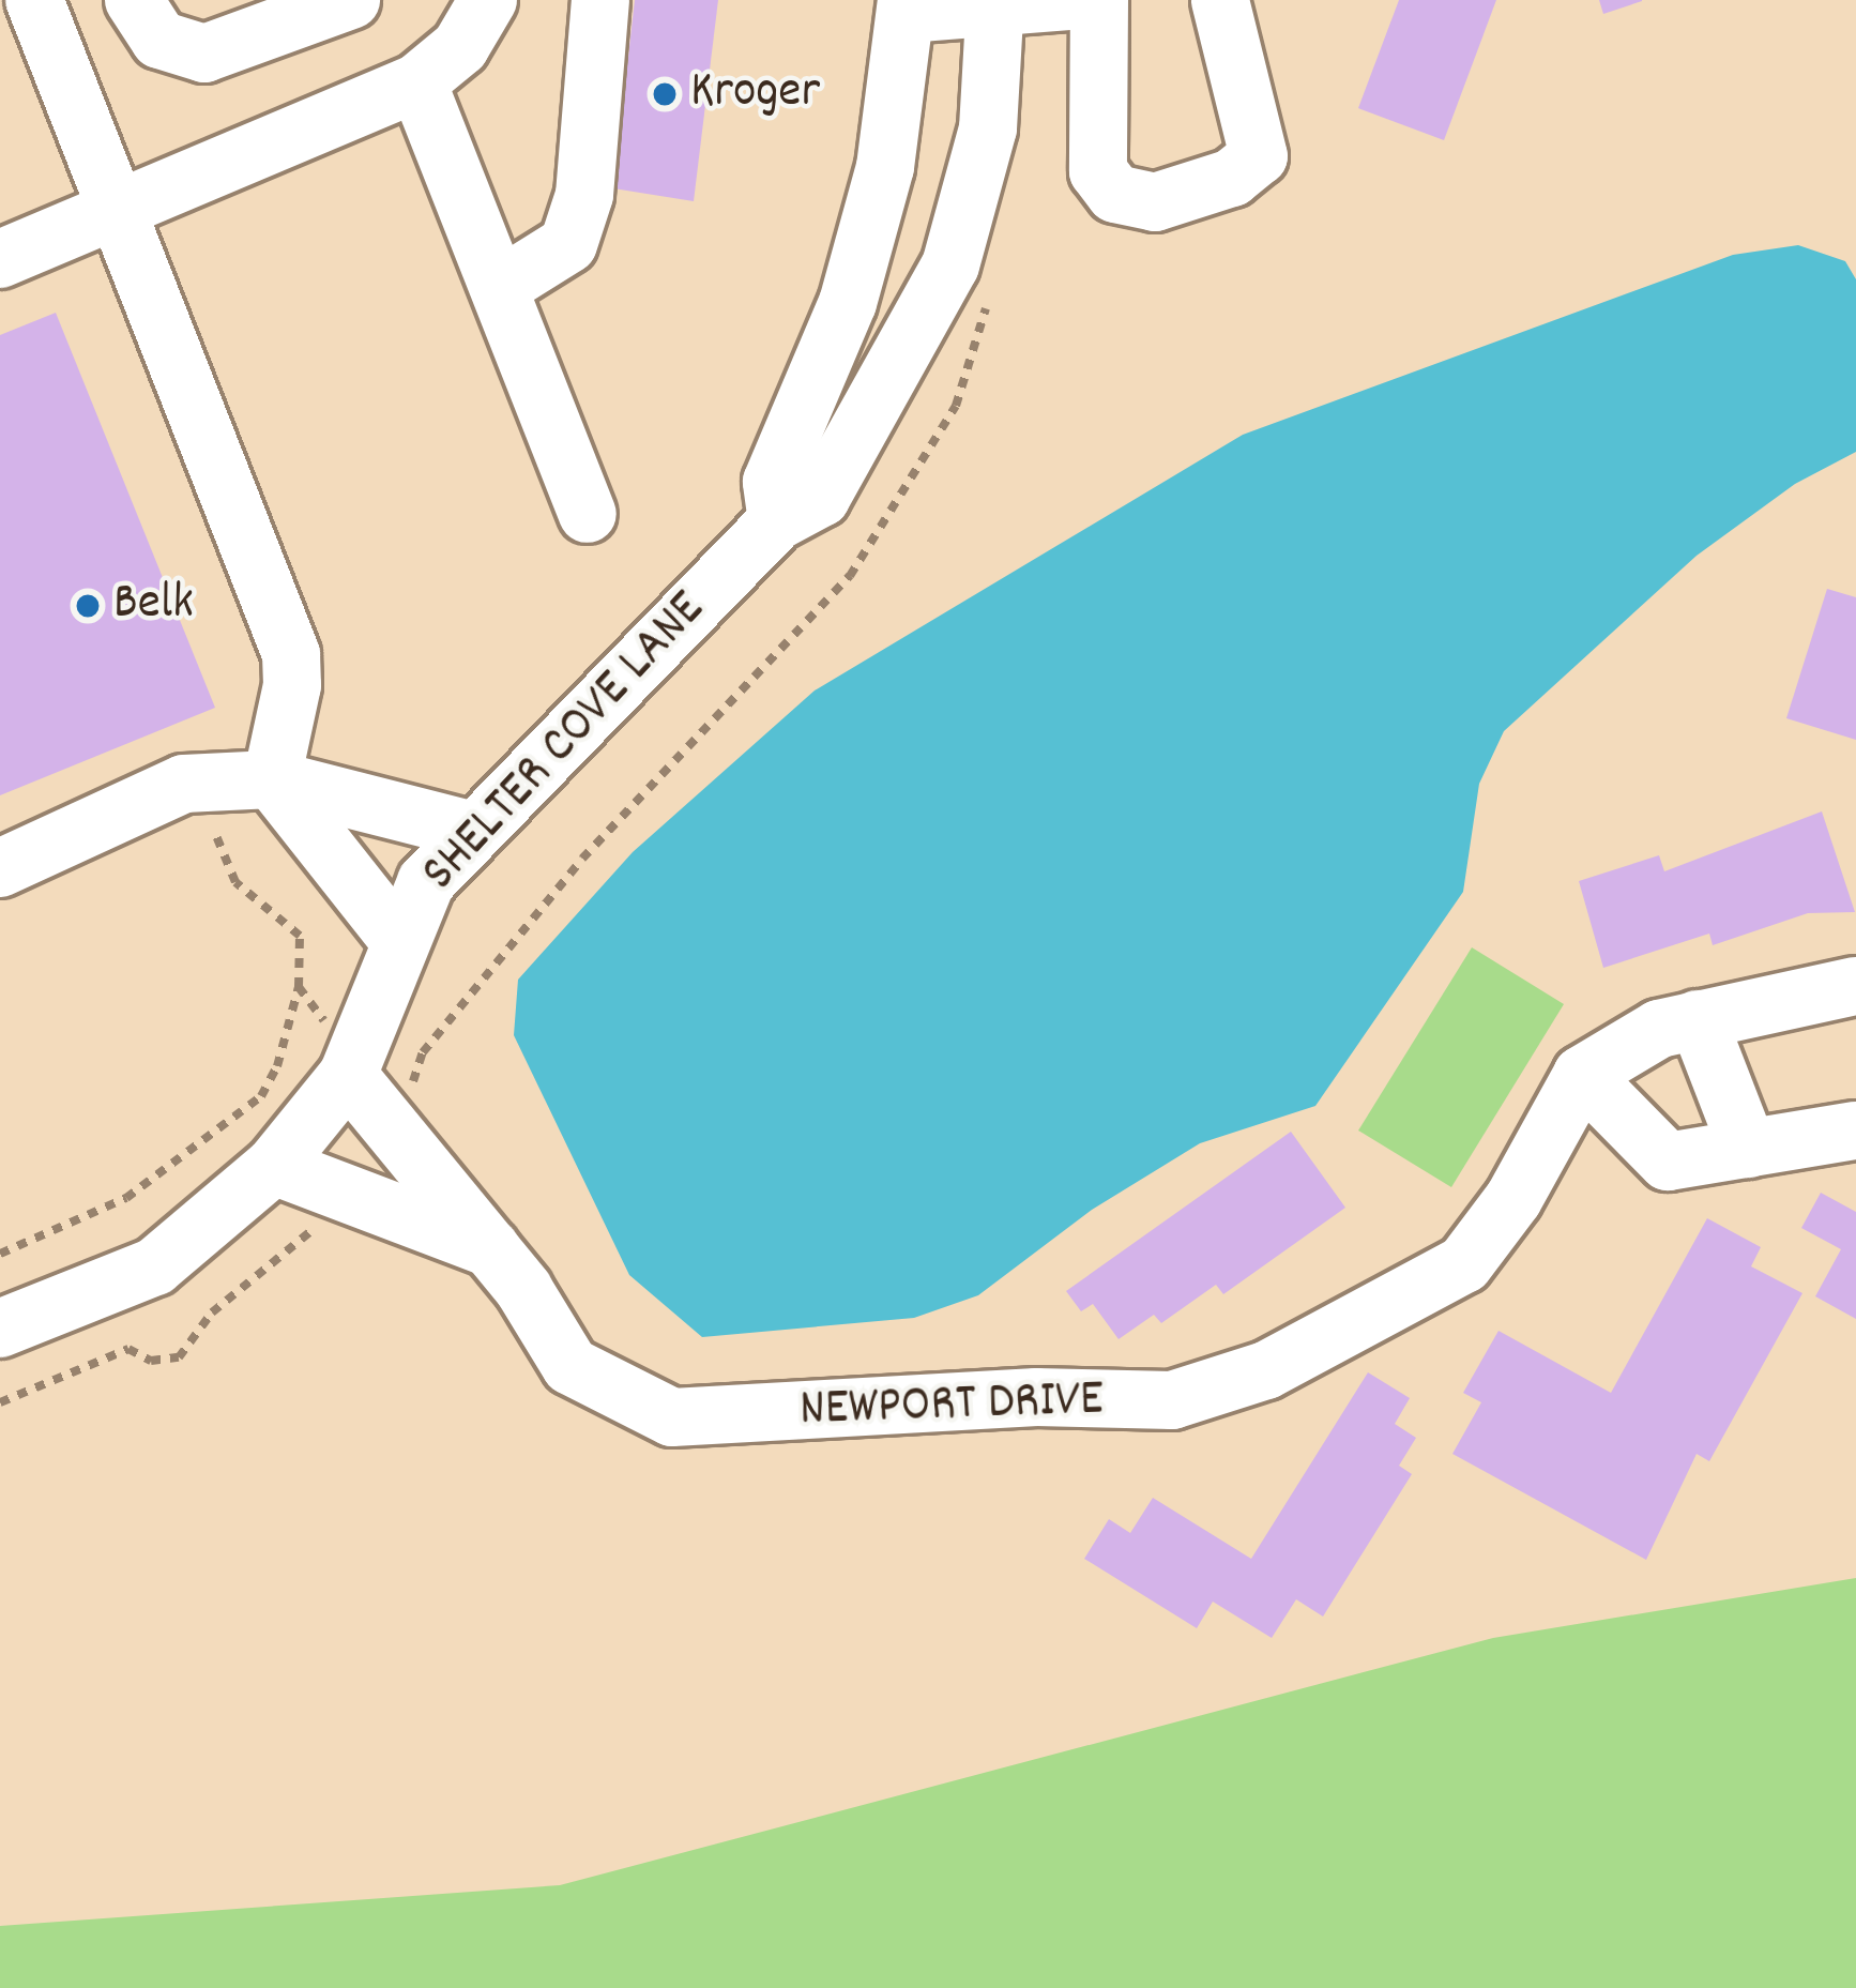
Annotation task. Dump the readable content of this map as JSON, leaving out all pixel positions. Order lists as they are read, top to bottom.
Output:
{
  "streets": {
    "street": ["SHELTER COVE LANE", "NEWPORT DRIVE"]
  },
  "crossings": [
    ["SHELTER COVE LANE", "NEWPORT DRIVE"]
  ],
  "places": ["Kroger", "Belk"]
}
